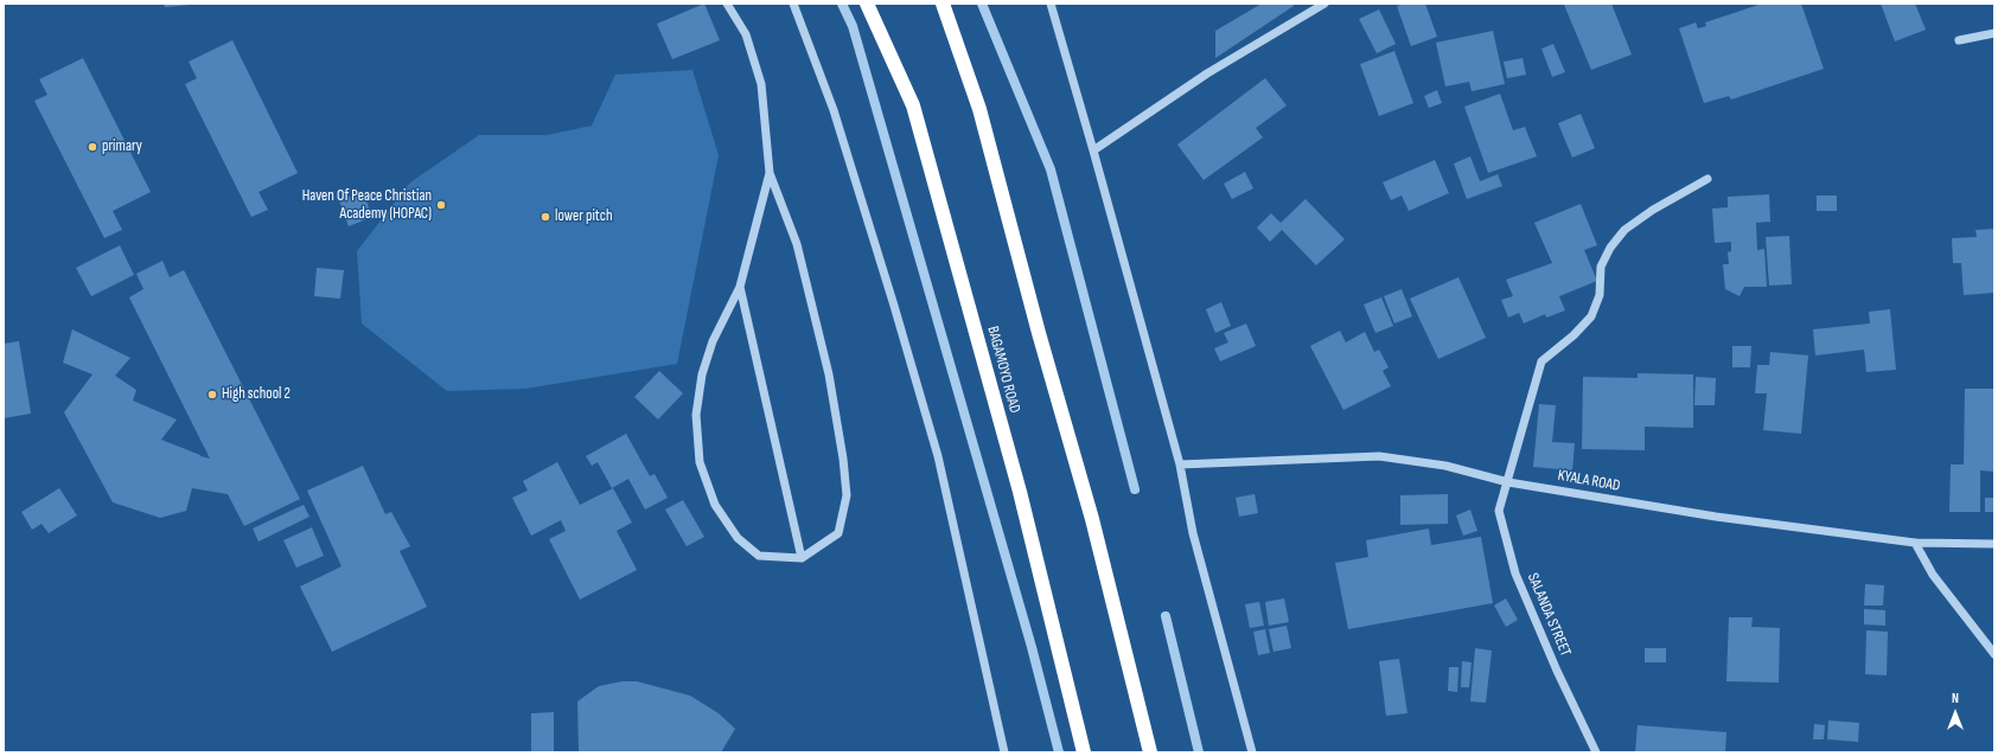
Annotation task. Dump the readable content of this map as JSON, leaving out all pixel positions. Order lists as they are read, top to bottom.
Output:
{
  "streets": {
    "highway": ["BAGAMOYO ROAD"],
    "street": ["KYALA ROAD", "SALANDA STREET"]
  },
  "crossings": [
    ["KYALA ROAD", "SALANDA STREET"]
  ],
  "places": [
    "primary",
    "Haven Of Peace Christian Academy (HOPAC)",
    "lower pitch",
    "High school 2"
  ],
  "north": "top"
}
